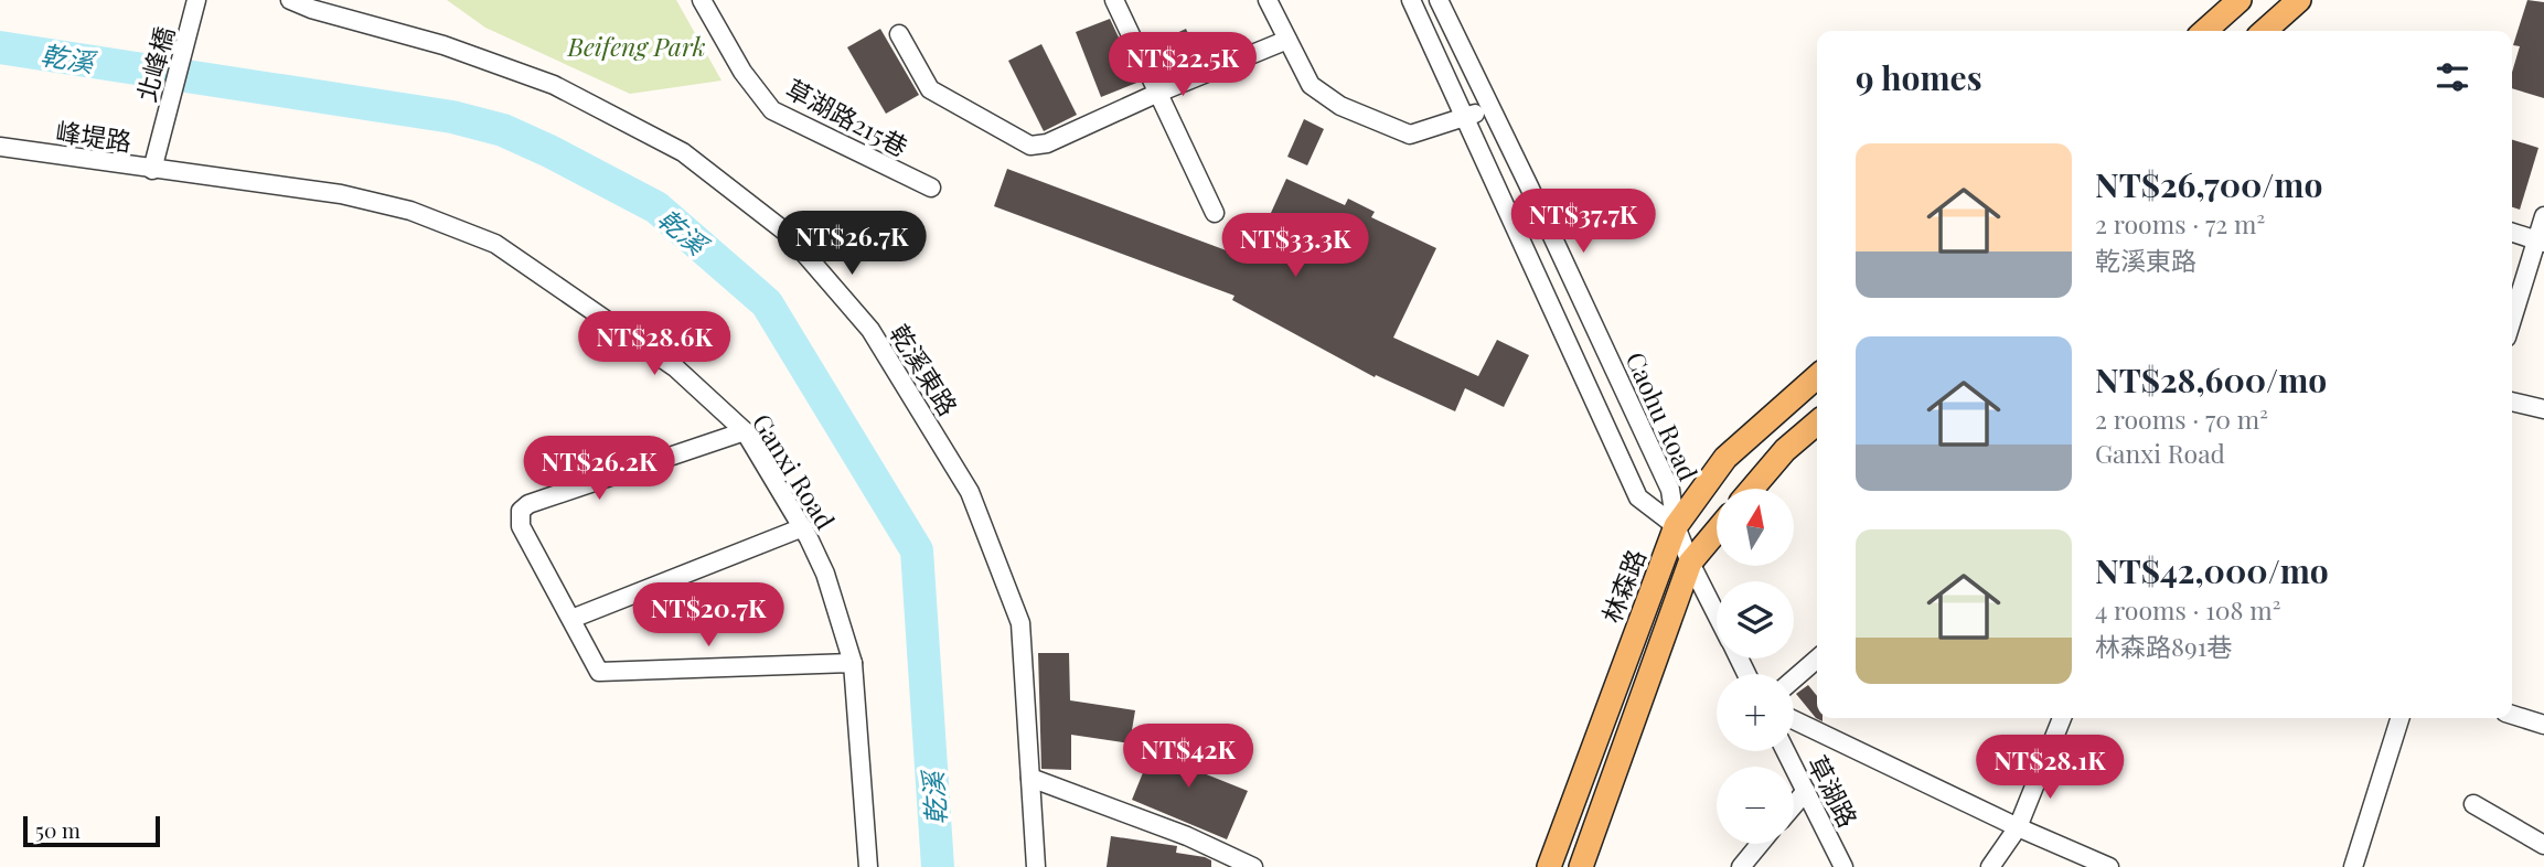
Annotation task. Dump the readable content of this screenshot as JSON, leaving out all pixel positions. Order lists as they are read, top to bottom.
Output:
{
  "streets": {
    "main road": ["林森路"],
    "street": [
      "北峰橋",
      "草湖路215巷",
      "峰堤路",
      "乾溪東路",
      "Caohu Road",
      "Ganxi Road",
      "草湖路"
    ]
  },
  "crossings": [
    ["北峰橋", "峰堤路"],
    ["峰堤路", "Ganxi Road"],
    ["Caohu Road", "林森路"]
  ],
  "water": ["乾溪"],
  "parks": ["Beifeng Park"],
  "scale_bar": "50 m",
  "north": "top",
  "page": {
    "heading": "9 homes",
    "price": [
      "NT$22.5K",
      "NT$37.7K",
      "NT$26.7K",
      "NT$33.3K",
      "NT$28.6K",
      "NT$26.2K",
      "NT$20.7K",
      "NT$42K",
      "NT$28.1K"
    ],
    "list": [
      {
        "name": "NT$26,700/mo",
        "note": "2 rooms · 72 m² · 乾溪東路"
      },
      {
        "name": "NT$28,600/mo",
        "note": "2 rooms · 70 m² · Ganxi Road"
      },
      {
        "name": "NT$42,000/mo",
        "note": "4 rooms · 108 m² · 林森路891巷"
      }
    ],
    "map_buttons": ["+", "−"],
    "scale": "50 m"
  }
}
